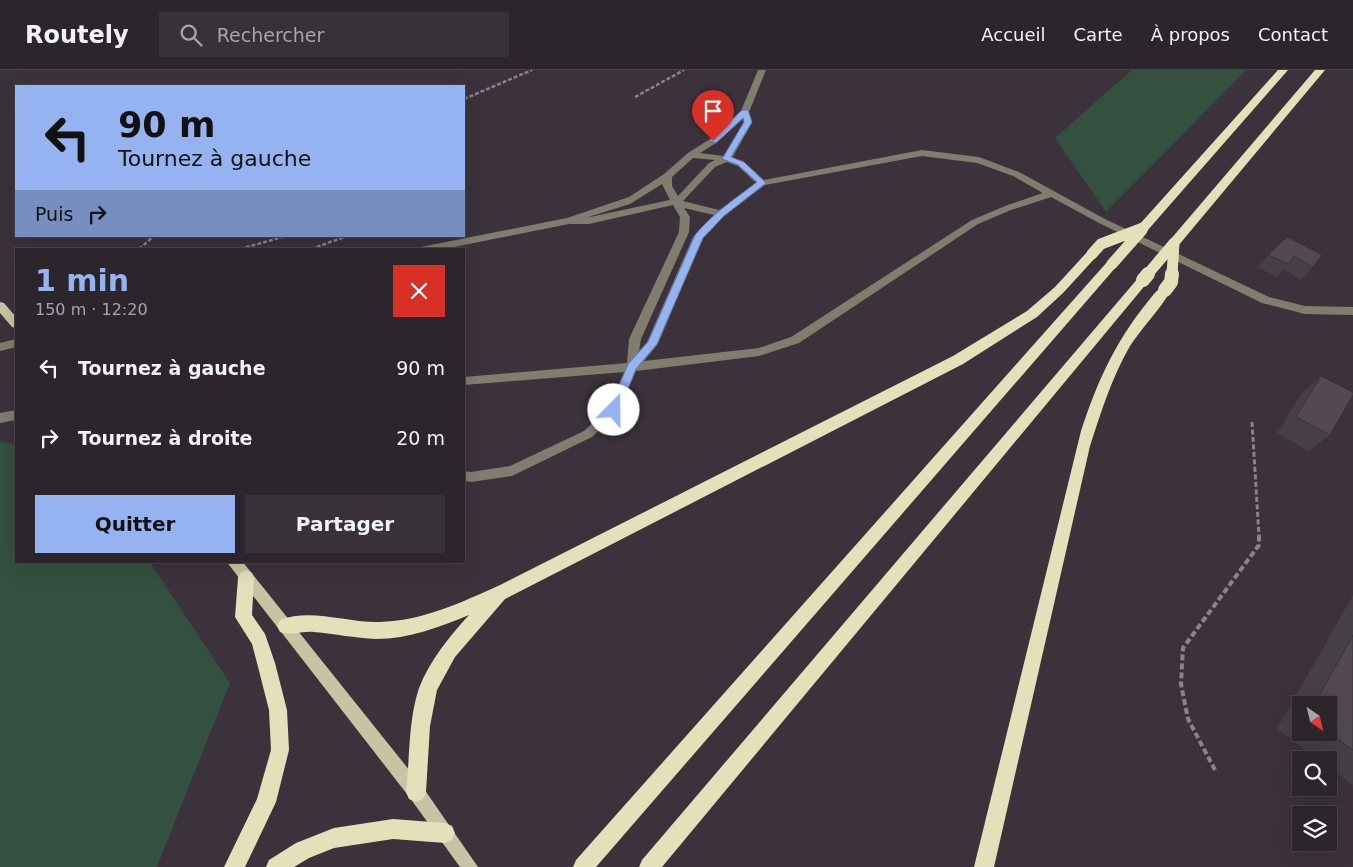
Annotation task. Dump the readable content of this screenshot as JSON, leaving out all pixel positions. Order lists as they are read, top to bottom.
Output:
{
  "north": "bottom right",
  "page": {
    "header": "Routely",
    "search": "Rechercher",
    "nav": [
      "Accueil",
      "Carte",
      "À propos",
      "Contact"
    ],
    "turn": ["90 m", "Tournez à gauche"],
    "then": "Puis",
    "heading": ["1 min", "150 m · 12:20"],
    "list": [
      {
        "name": "Tournez à gauche",
        "value": "90 m"
      },
      {
        "name": "Tournez à droite",
        "value": "20 m"
      }
    ],
    "buttons": ["Quitter", "Partager"]
  }
}
